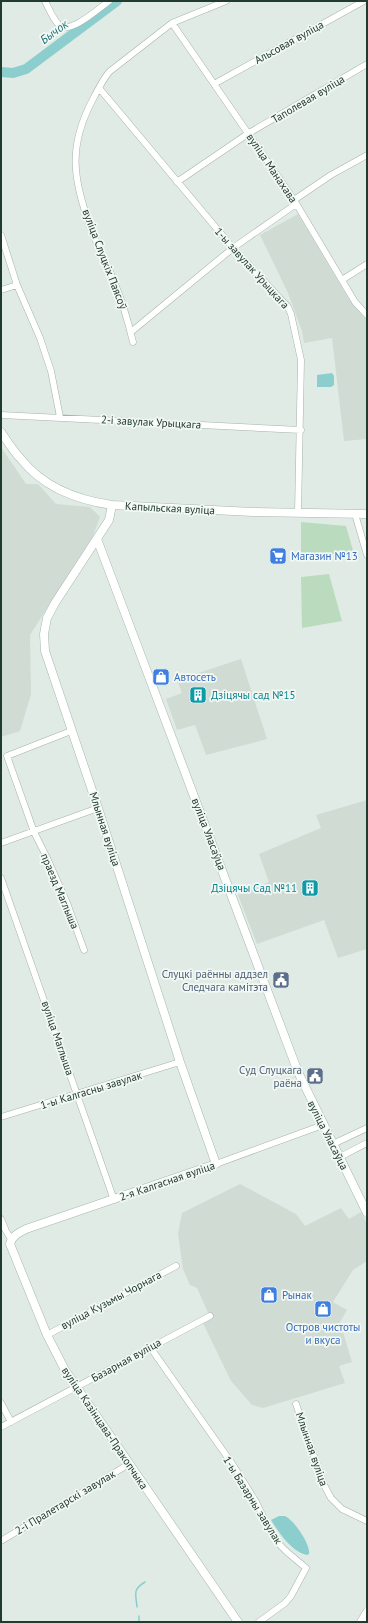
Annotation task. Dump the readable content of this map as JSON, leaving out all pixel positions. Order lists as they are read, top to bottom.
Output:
{
  "streets": {
    "street": [
      "Альсовая вуліца",
      "Таполевая вуліца",
      "вуліца Манахава",
      "вуліца Слуцкіх Паясоў",
      "1-ы завулак Урыцкага",
      "2-і завулак Урыцкага",
      "Капыльская вуліца",
      "Млынная вуліца",
      "вуліца Уласаўца",
      "праезд Маглыша",
      "вуліца Маглыша",
      "1-ы Калгасны завулак",
      "2-я Калгасная вуліца",
      "вуліца Кузьмы Чорнага",
      "Базарная вуліца",
      "вуліца Казінцава-Пракопчыка",
      "1-ы Базарны завулак",
      "2-і Пралетарскі завулак"
    ]
  },
  "crossings": [
    ["Альсовая вуліца", "вуліца Манахава"],
    ["Таполевая вуліца", "вуліца Манахава"],
    ["Таполевая вуліца", "1-ы завулак Урыцкага"],
    ["вуліца Манахава", "вуліца Слуцкіх Паясоў"],
    ["вуліца Слуцкіх Паясоў", "1-ы завулак Урыцкага"],
    ["1-ы завулак Урыцкага", "2-і завулак Урыцкага"],
    ["1-ы завулак Урыцкага", "Капыльская вуліца"],
    ["Капыльская вуліца", "Млынная вуліца"],
    ["Млынная вуліца", "вуліца Уласаўца"],
    ["Млынная вуліца", "праезд Маглыша"],
    ["Млынная вуліца", "1-ы Калгасны завулак"],
    ["Млынная вуліца", "2-я Калгасная вуліца"],
    ["вуліца Уласаўца", "2-я Калгасная вуліца"],
    ["вуліца Маглыша", "1-ы Калгасны завулак"],
    ["вуліца Маглыша", "2-я Калгасная вуліца"],
    ["2-я Калгасная вуліца", "вуліца Казінцава-Пракопчыка"],
    ["вуліца Кузьмы Чорнага", "вуліца Казінцава-Пракопчыка"],
    ["Базарная вуліца", "вуліца Казінцава-Пракопчыка"],
    ["Базарная вуліца", "1-ы Базарны завулак"],
    ["вуліца Казінцава-Пракопчыка", "2-і Пралетарскі завулак"]
  ],
  "water": ["Бычок"],
  "places": {
    "supermarket": ["Магазин №13"],
    "shop": ["Автосеть", "Рынак", "Остров чистоты и вкуса"],
    "building": ["Дзіцячы сад №15", "Дзіцячы Сад №11"],
    "public building": ["Слуцкі раённы аддзел Следчага камітэта", "Суд Слуцкага раёна"]
  }
}
